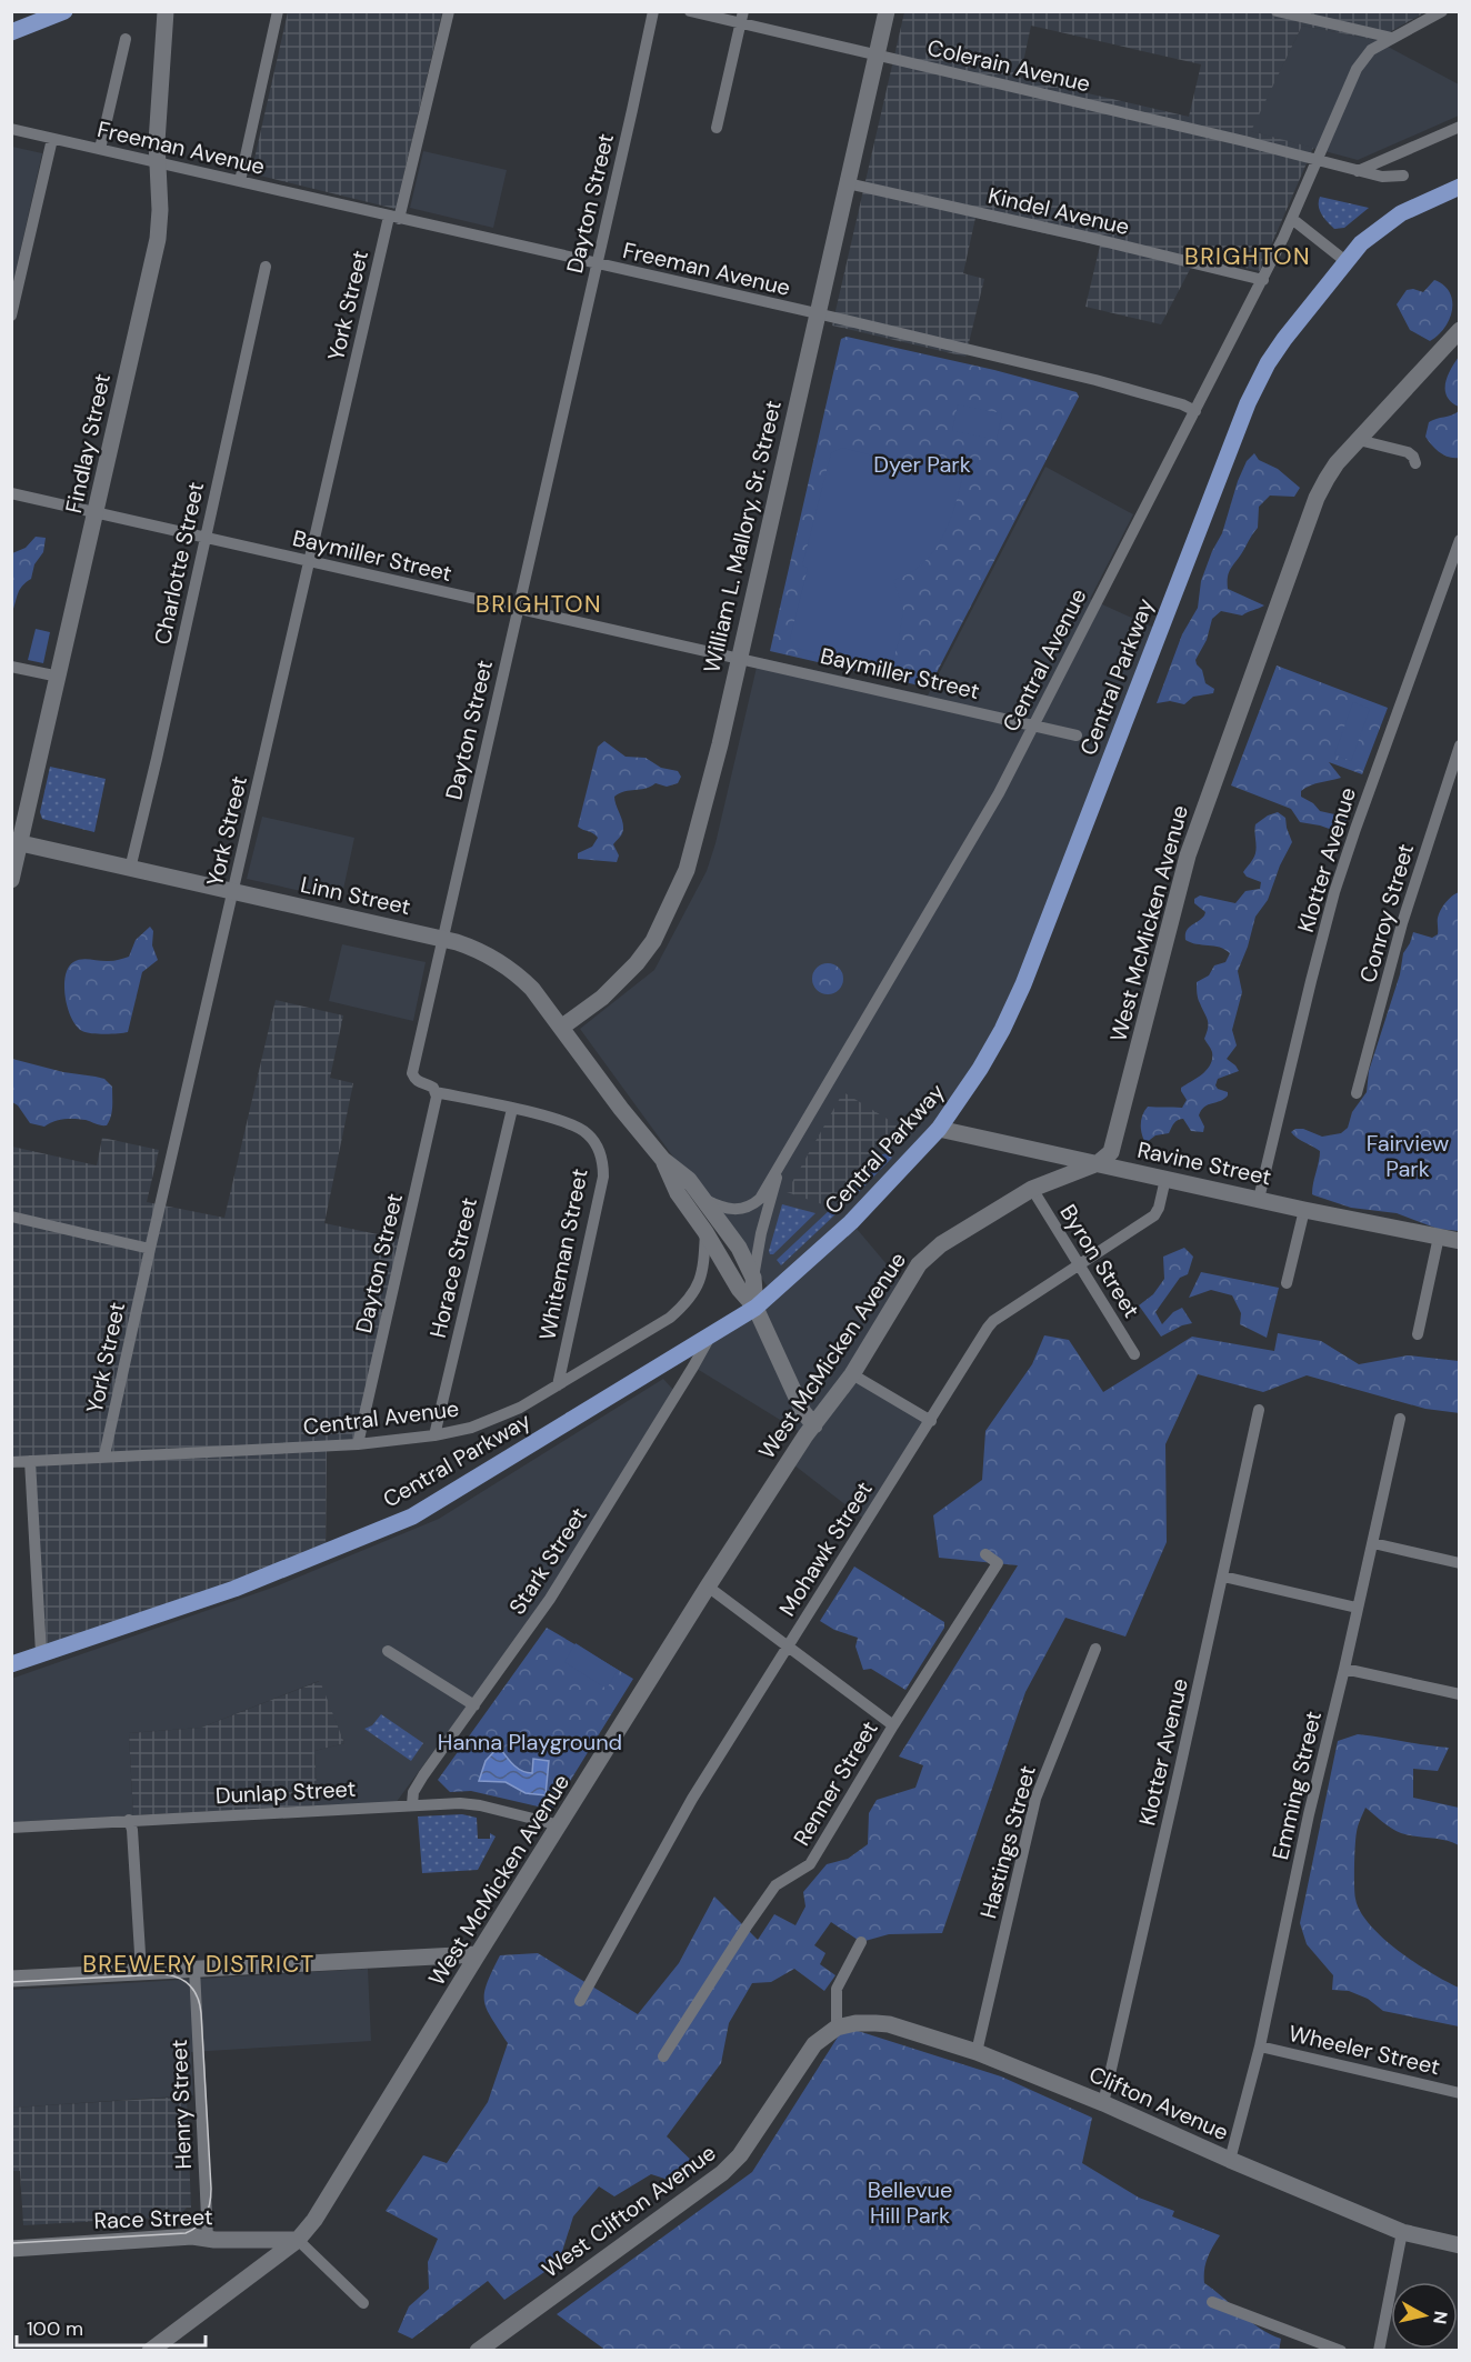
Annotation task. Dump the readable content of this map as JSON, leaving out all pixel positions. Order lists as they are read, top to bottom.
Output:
{
  "streets": {
    "main road": ["Central Parkway"],
    "street": [
      "Colerain Avenue",
      "Freeman Avenue",
      "Dayton Street",
      "Kindel Avenue",
      "York Street",
      "Findlay Street",
      "William L. Mallory, Sr. Street",
      "Baymiller Street",
      "Charlotte Street",
      "Central Avenue",
      "Klotter Avenue",
      "Linn Street",
      "Conroy Street",
      "West McMicken Avenue",
      "Ravine Street",
      "Whiteman Street",
      "Byron Street",
      "Horace Street",
      "Mohawk Street",
      "Stark Street",
      "Renner Street",
      "Emming Street",
      "Dunlap Street",
      "Hastings Street",
      "Wheeler Street",
      "Clifton Avenue",
      "Henry Street",
      "West Clifton Avenue",
      "Race Street"
    ]
  },
  "crossings": [
    ["Colerain Avenue", "William L. Mallory, Sr. Street"],
    ["Colerain Avenue", "Central Avenue"],
    ["Freeman Avenue", "Dayton Street"],
    ["Freeman Avenue", "York Street"],
    ["Freeman Avenue", "Findlay Street"],
    ["Freeman Avenue", "William L. Mallory, Sr. Street"],
    ["Freeman Avenue", "Central Avenue"],
    ["Dayton Street", "Baymiller Street"],
    ["Dayton Street", "Central Avenue"],
    ["Dayton Street", "Linn Street"],
    ["Dayton Street", "Whiteman Street"],
    ["Kindel Avenue", "William L. Mallory, Sr. Street"],
    ["Kindel Avenue", "Central Avenue"],
    ["York Street", "Baymiller Street"],
    ["York Street", "Central Avenue"],
    ["York Street", "Linn Street"],
    ["Findlay Street", "Baymiller Street"],
    ["Findlay Street", "Linn Street"],
    ["William L. Mallory, Sr. Street", "Baymiller Street"],
    ["William L. Mallory, Sr. Street", "Linn Street"],
    ["Baymiller Street", "Charlotte Street"],
    ["Baymiller Street", "Central Avenue"],
    ["Charlotte Street", "Linn Street"],
    ["Central Avenue", "Whiteman Street"],
    ["Central Avenue", "Horace Street"],
    ["Central Parkway", "Ravine Street"],
    ["Central Parkway", "Stark Street"],
    ["Klotter Avenue", "Ravine Street"],
    ["Klotter Avenue", "Clifton Avenue"],
    ["West McMicken Avenue", "Ravine Street"],
    ["West McMicken Avenue", "Byron Street"],
    ["West McMicken Avenue", "Dunlap Street"],
    ["West McMicken Avenue", "Race Street"],
    ["Ravine Street", "Mohawk Street"],
    ["Whiteman Street", "Horace Street"],
    ["Byron Street", "Mohawk Street"],
    ["Stark Street", "Dunlap Street"],
    ["Emming Street", "Wheeler Street"],
    ["Emming Street", "Clifton Avenue"],
    ["Hastings Street", "Clifton Avenue"],
    ["Clifton Avenue", "West Clifton Avenue"],
    ["Henry Street", "Race Street"]
  ],
  "districts": ["BRIGHTON", "BRIGHTON", "BREWERY DISTRICT"],
  "parks": [
    "Dyer Park",
    "Fairview Park",
    "Hanna Playground",
    "Bellevue Hill Park"
  ],
  "scale_bar": "100 m",
  "north": "right"
}
